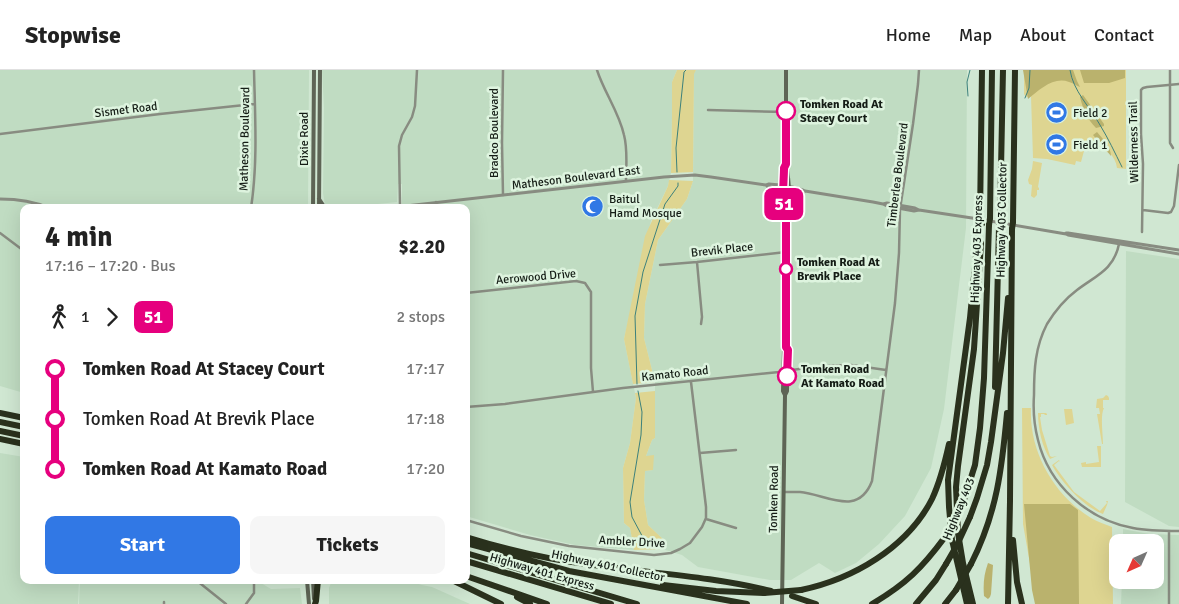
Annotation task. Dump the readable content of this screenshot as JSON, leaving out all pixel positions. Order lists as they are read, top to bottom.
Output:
{
  "streets": {
    "highway": [
      "Highway 403 Collector",
      "Highway 403 Express",
      "Highway 403",
      "Highway 401 Collector",
      "Highway 401 Express"
    ],
    "main road": ["Dixie Road", "Tomken Road"],
    "street": [
      "Sismet Road",
      "Bradco Boulevard",
      "Matheson Boulevard",
      "Wilderness Trail",
      "Timberlea Boulevard",
      "Matheson Boulevard East",
      "Brevik Place",
      "Aerowood Drive",
      "Kamato Road",
      "Ambler Drive"
    ]
  },
  "crossings": [
    ["Sismet Road", "Matheson Boulevard"],
    ["Bradco Boulevard", "Matheson Boulevard East"],
    ["Timberlea Boulevard", "Matheson Boulevard East"],
    ["Timberlea Boulevard", "Kamato Road"],
    ["Timberlea Boulevard", "Tomken Road"],
    ["Matheson Boulevard East", "Tomken Road"],
    ["Highway 403 Express", "Highway 403"],
    ["Brevik Place", "Tomken Road"],
    ["Aerowood Drive", "Kamato Road"],
    ["Kamato Road", "Tomken Road"]
  ],
  "places": {
    "other": ["Tomken Road At Stacey Court", "Tomken Road At Brevik Place", "Tomken Road At Kamato Road"],
    "sports": ["Field 2", "Field 1"],
    "mosque": ["Baitul Hamd Mosque"]
  },
  "lines": ["bus line 51"],
  "north": "bottom left",
  "page": {
    "header": "Stopwise",
    "nav": [
      "Home",
      "Map",
      "About",
      "Contact"
    ],
    "on_map": "51",
    "heading": ["4 min", "17:16 – 17:20 · Bus", "$2.20"],
    "legs": ["1", "51", "2 stops"],
    "list": [
      {
        "name": "Tomken Road At Stacey Court",
        "value": "17:17"
      },
      {
        "name": "Tomken Road At Brevik Place",
        "value": "17:18"
      },
      {
        "name": "Tomken Road At Kamato Road",
        "value": "17:20"
      }
    ],
    "buttons": ["Start", "Tickets"]
  }
}
